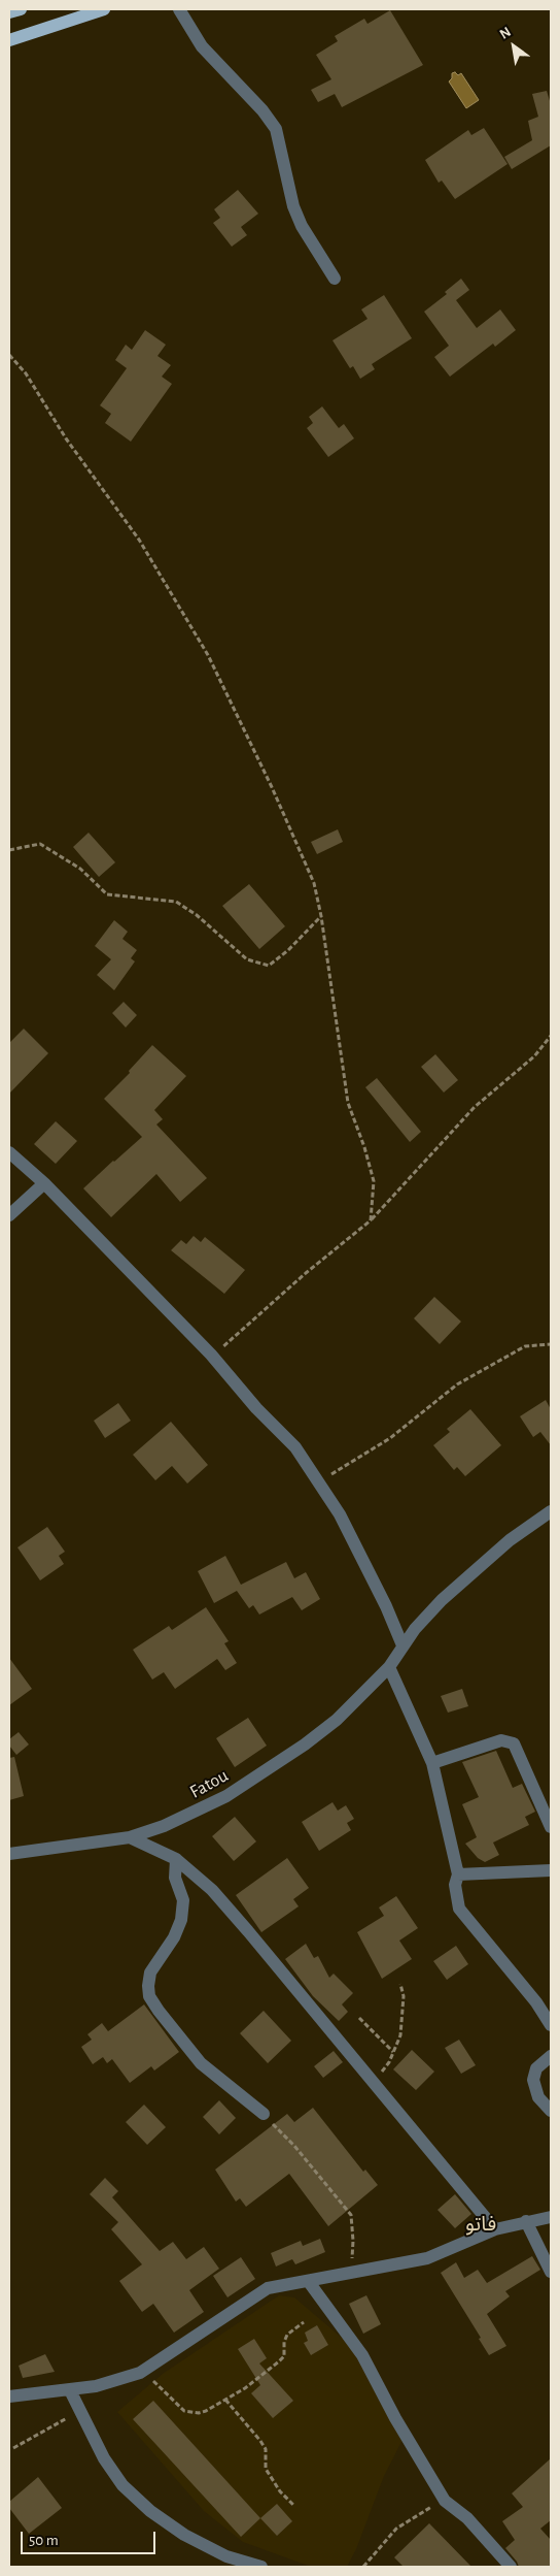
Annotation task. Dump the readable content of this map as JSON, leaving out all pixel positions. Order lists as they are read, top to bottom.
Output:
{
  "streets": {
    "street": ["Fatou"]
  },
  "districts": ["فاتو"],
  "scale_bar": "50 m",
  "north": "top left"
}
